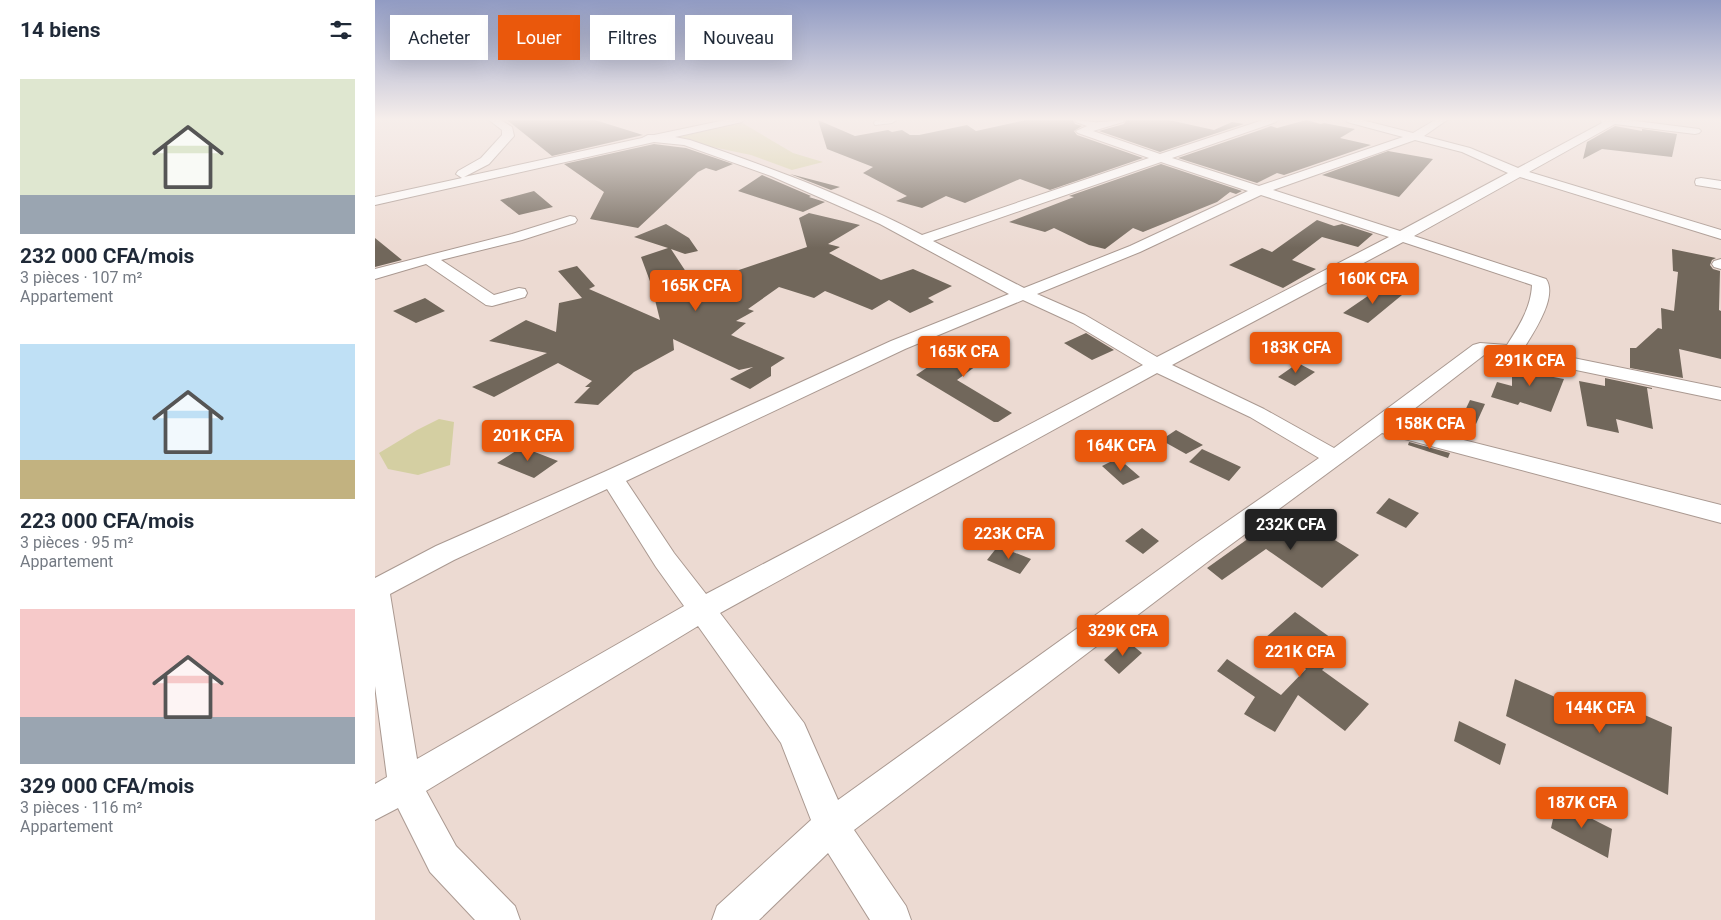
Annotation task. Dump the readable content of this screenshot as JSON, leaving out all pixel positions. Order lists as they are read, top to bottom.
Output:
{
  "page": {
    "heading": "14 biens",
    "chip": [
      "Acheter",
      "Louer",
      "Filtres",
      "Nouveau"
    ],
    "list": [
      {
        "name": "232 000 CFA/mois",
        "note": "3 pièces · 107 m² · Appartement"
      },
      {
        "name": "223 000 CFA/mois",
        "note": "3 pièces · 95 m² · Appartement"
      },
      {
        "name": "329 000 CFA/mois",
        "note": "3 pièces · 116 m² · Appartement"
      }
    ],
    "price": [
      "160K CFA",
      "165K CFA",
      "183K CFA",
      "165K CFA",
      "291K CFA",
      "158K CFA",
      "201K CFA",
      "164K CFA",
      "232K CFA",
      "223K CFA",
      "329K CFA",
      "221K CFA",
      "144K CFA",
      "187K CFA"
    ]
  }
}
